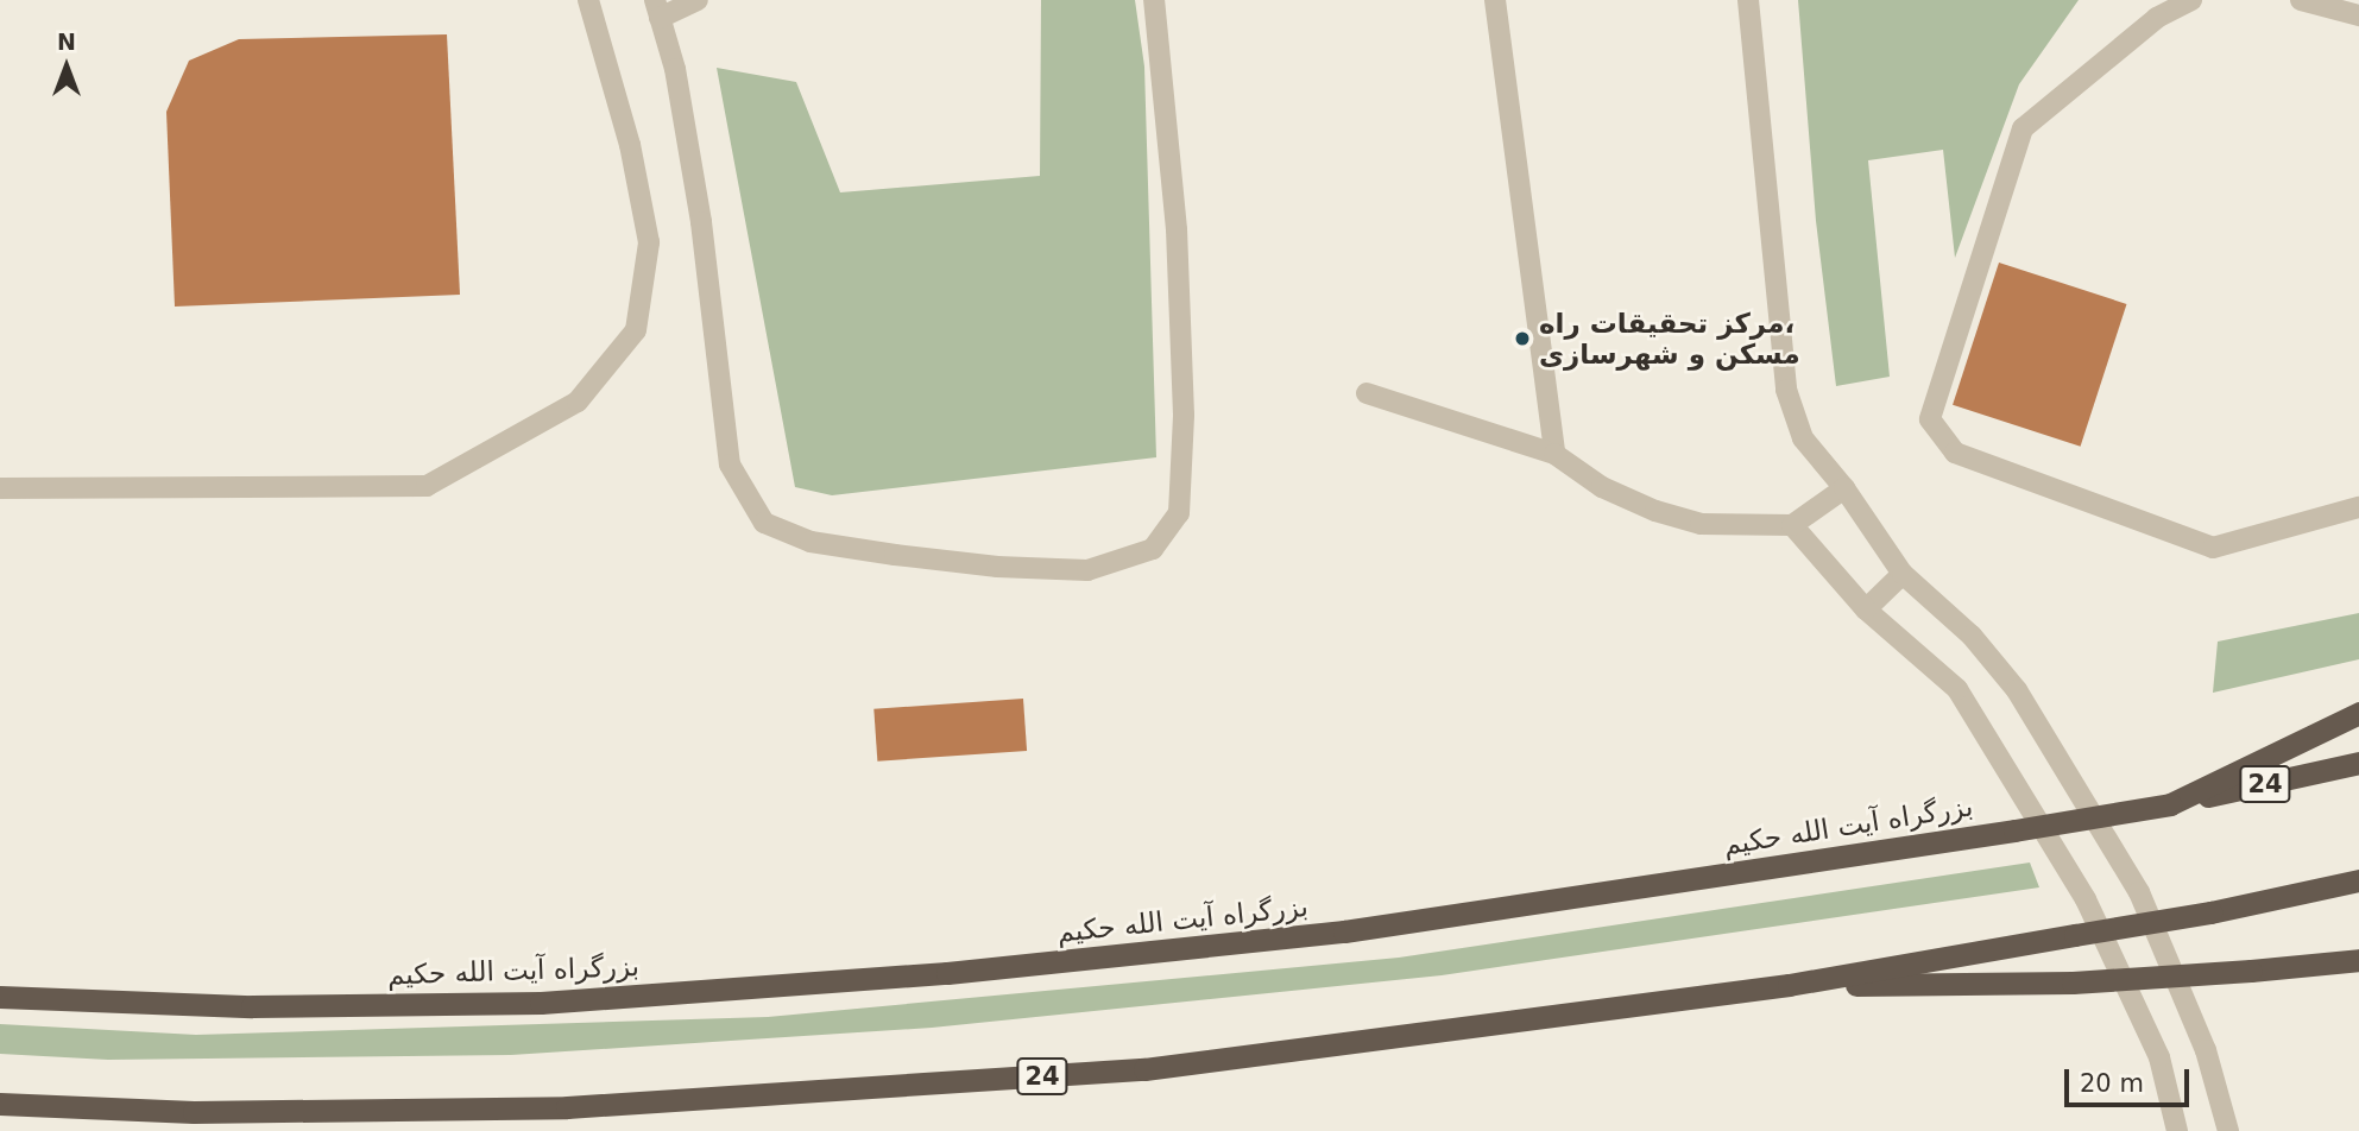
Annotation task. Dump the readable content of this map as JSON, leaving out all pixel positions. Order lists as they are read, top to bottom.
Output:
{
  "streets": {
    "highway": ["24", "بزرگراه آیت الله حکیم"]
  },
  "places": ["مرکز تحقیقات راه، مسکن و شهرسازی"],
  "scale_bar": "20 m",
  "north": "top"
}
